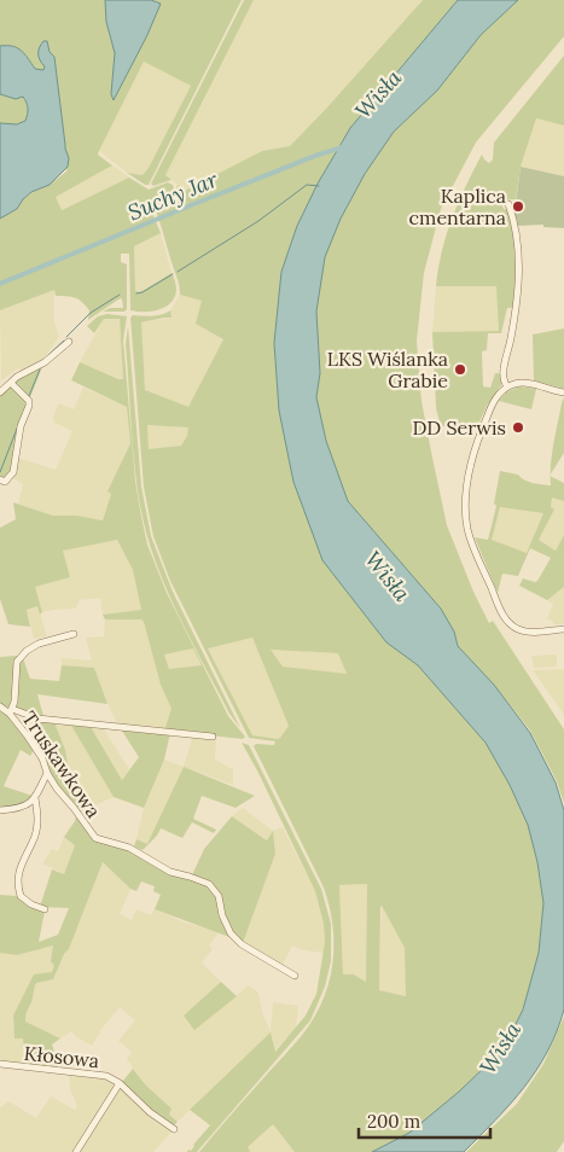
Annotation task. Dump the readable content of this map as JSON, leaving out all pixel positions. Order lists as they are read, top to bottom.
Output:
{
  "streets": {
    "street": ["Truskawkowa", "Kłosowa"]
  },
  "water": ["Wisła", "Suchy Jar"],
  "places": ["Kaplica cmentarna", "LKS Wiślanka Grabie", "DD Serwis"],
  "scale_bar": "200 m"
}
